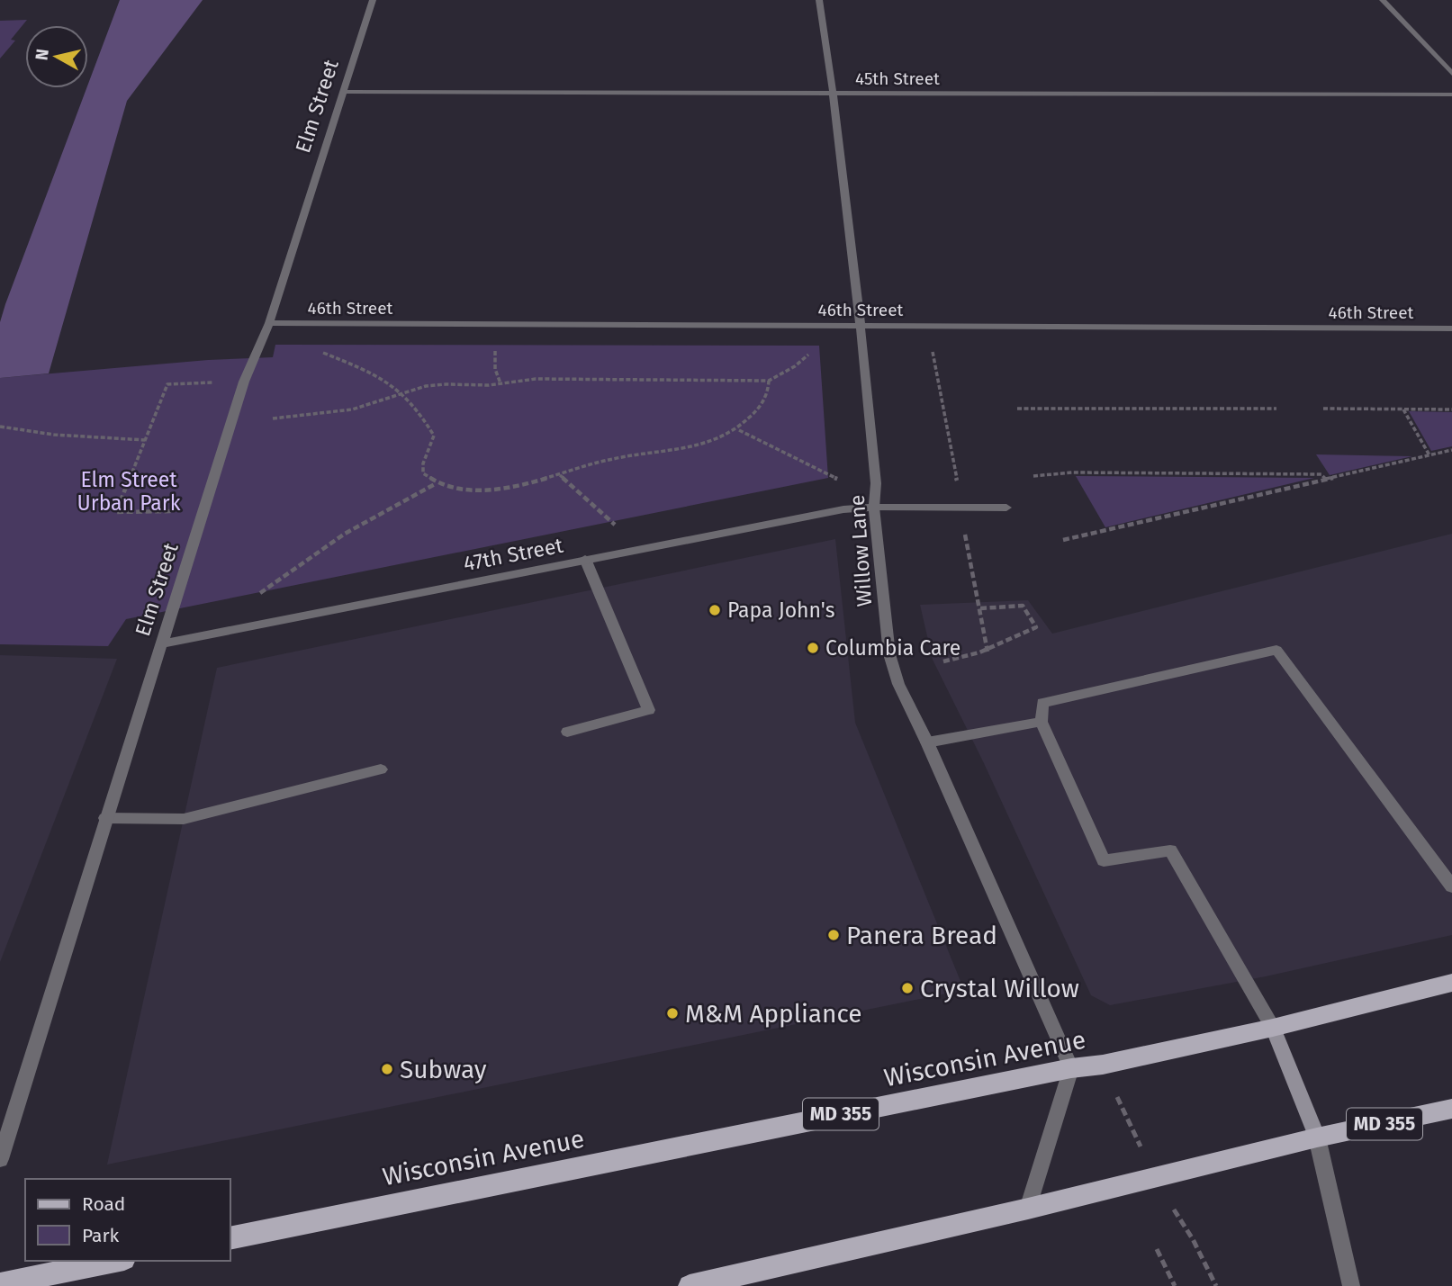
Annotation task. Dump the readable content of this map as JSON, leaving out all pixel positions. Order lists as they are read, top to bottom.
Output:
{
  "streets": {
    "main road": ["Wisconsin Avenue", "MD 355"],
    "street": [
      "45th Street",
      "Elm Street",
      "46th Street",
      "Willow Lane",
      "47th Street"
    ]
  },
  "crossings": [
    ["45th Street", "Elm Street"],
    ["45th Street", "Willow Lane"],
    ["Elm Street", "46th Street"],
    ["Elm Street", "47th Street"],
    ["46th Street", "Willow Lane"],
    ["Willow Lane", "47th Street"],
    ["Willow Lane", "Wisconsin Avenue"]
  ],
  "parks": ["Elm Street Urban Park"],
  "places": [
    "Papa John's",
    "Columbia Care",
    "Panera Bread",
    "Crystal Willow",
    "M&M Appliance",
    "Subway"
  ],
  "legend": ["Road", "Park"],
  "north": "left"
}
